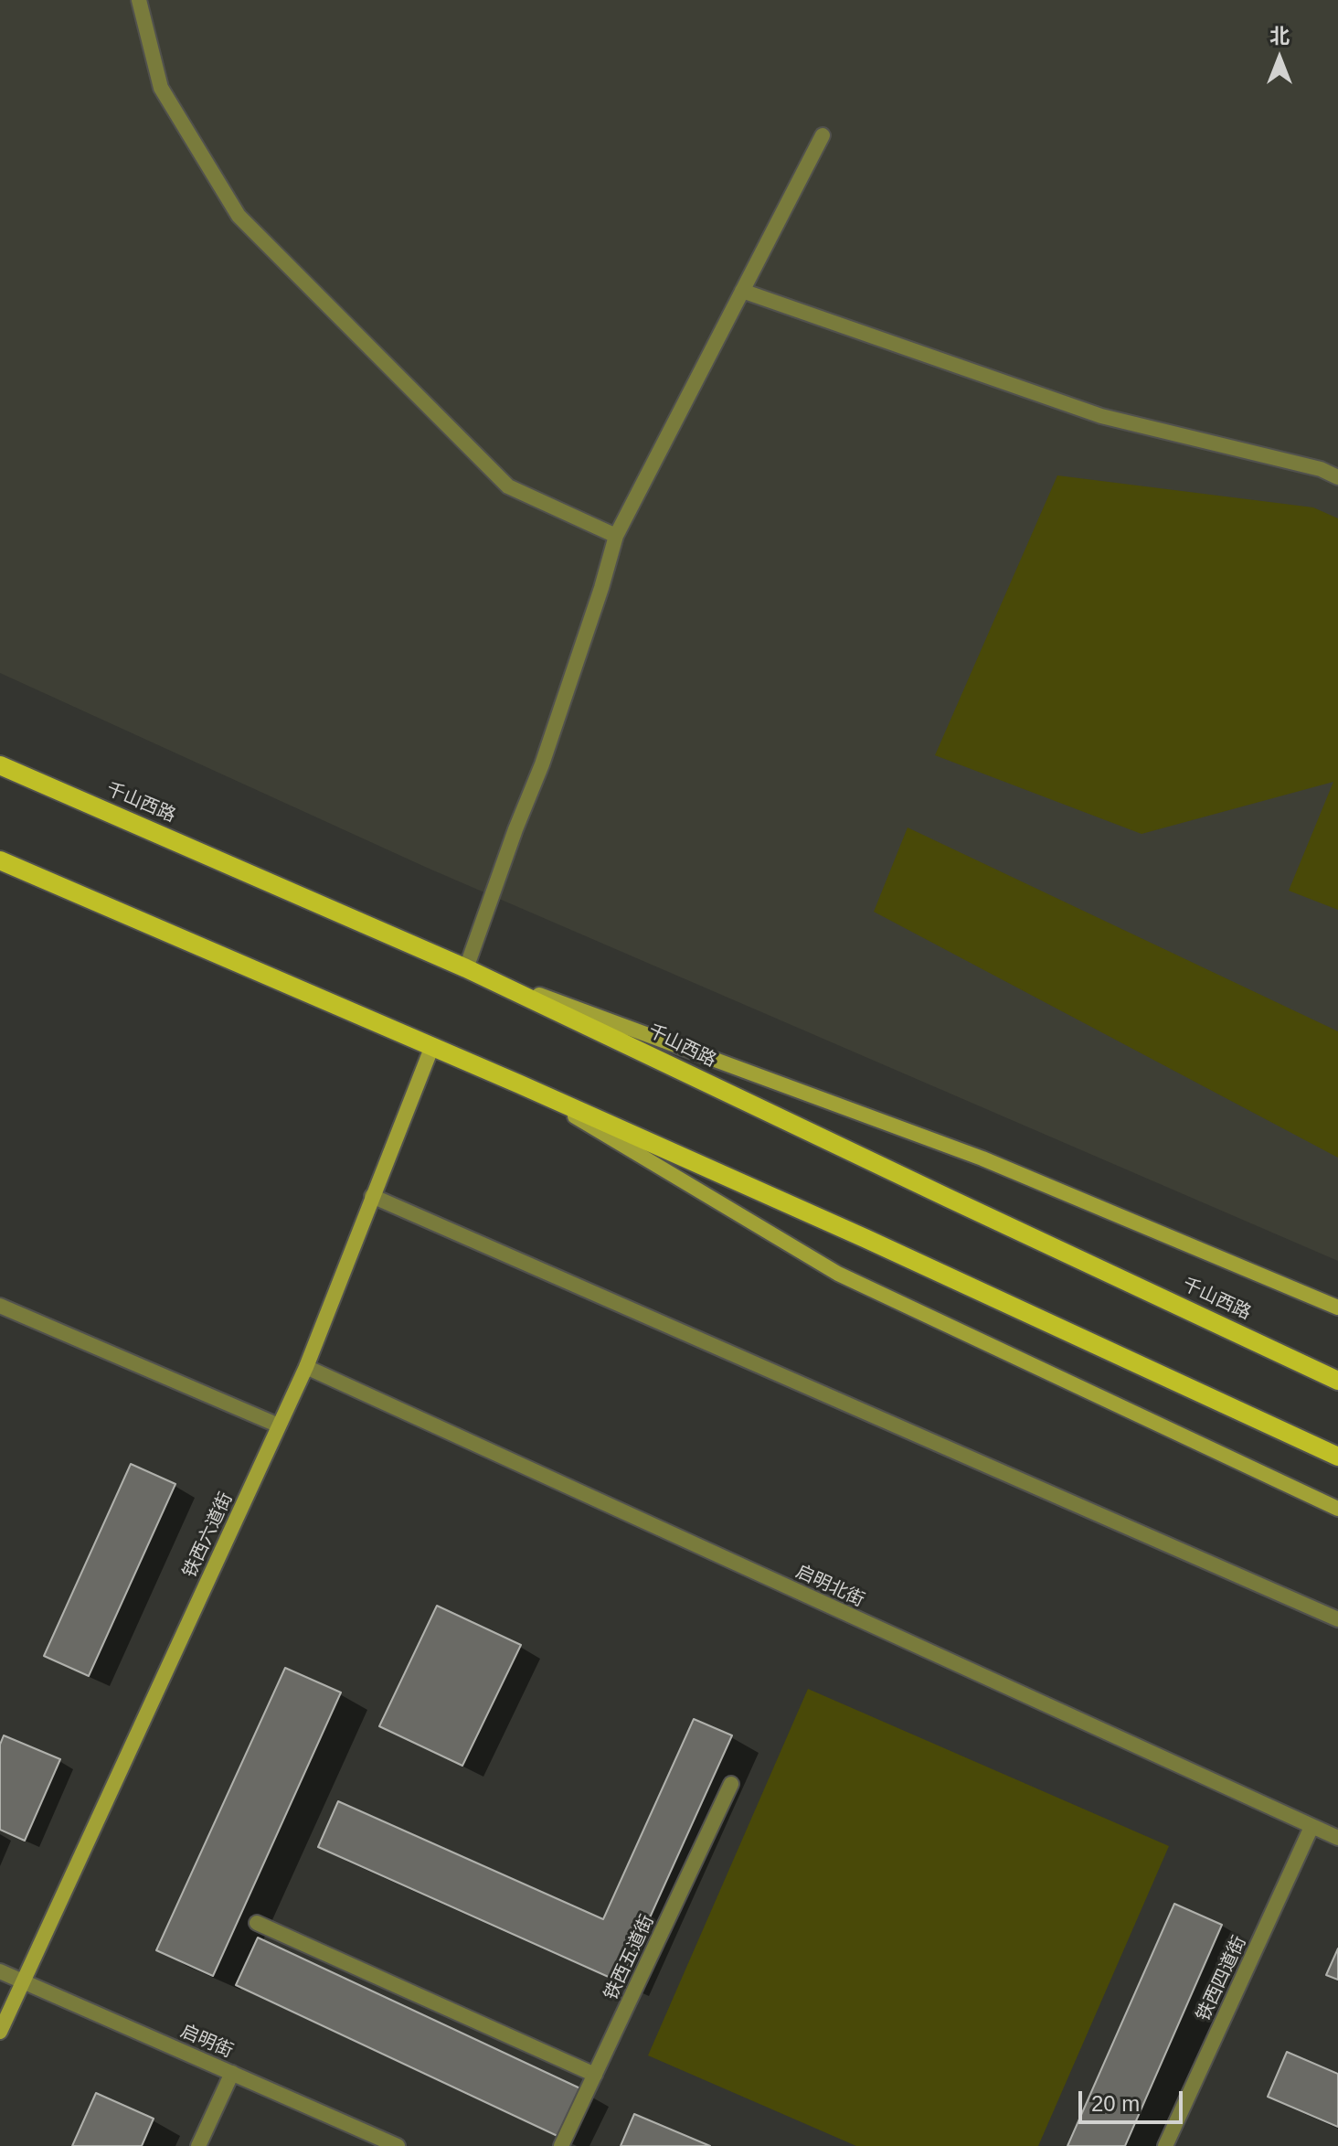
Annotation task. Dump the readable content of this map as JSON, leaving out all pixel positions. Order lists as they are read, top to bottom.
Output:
{
  "streets": {
    "main road": ["千山西路", "铁西六道街"],
    "street": [
      "启明北街",
      "铁西五道街",
      "铁西四道街",
      "启明街"
    ]
  },
  "crossings": [
    ["铁西六道街", "启明北街"],
    ["铁西六道街", "启明街"],
    ["启明北街", "铁西四道街"]
  ],
  "scale_bar": "20 m",
  "north": "top"
}
